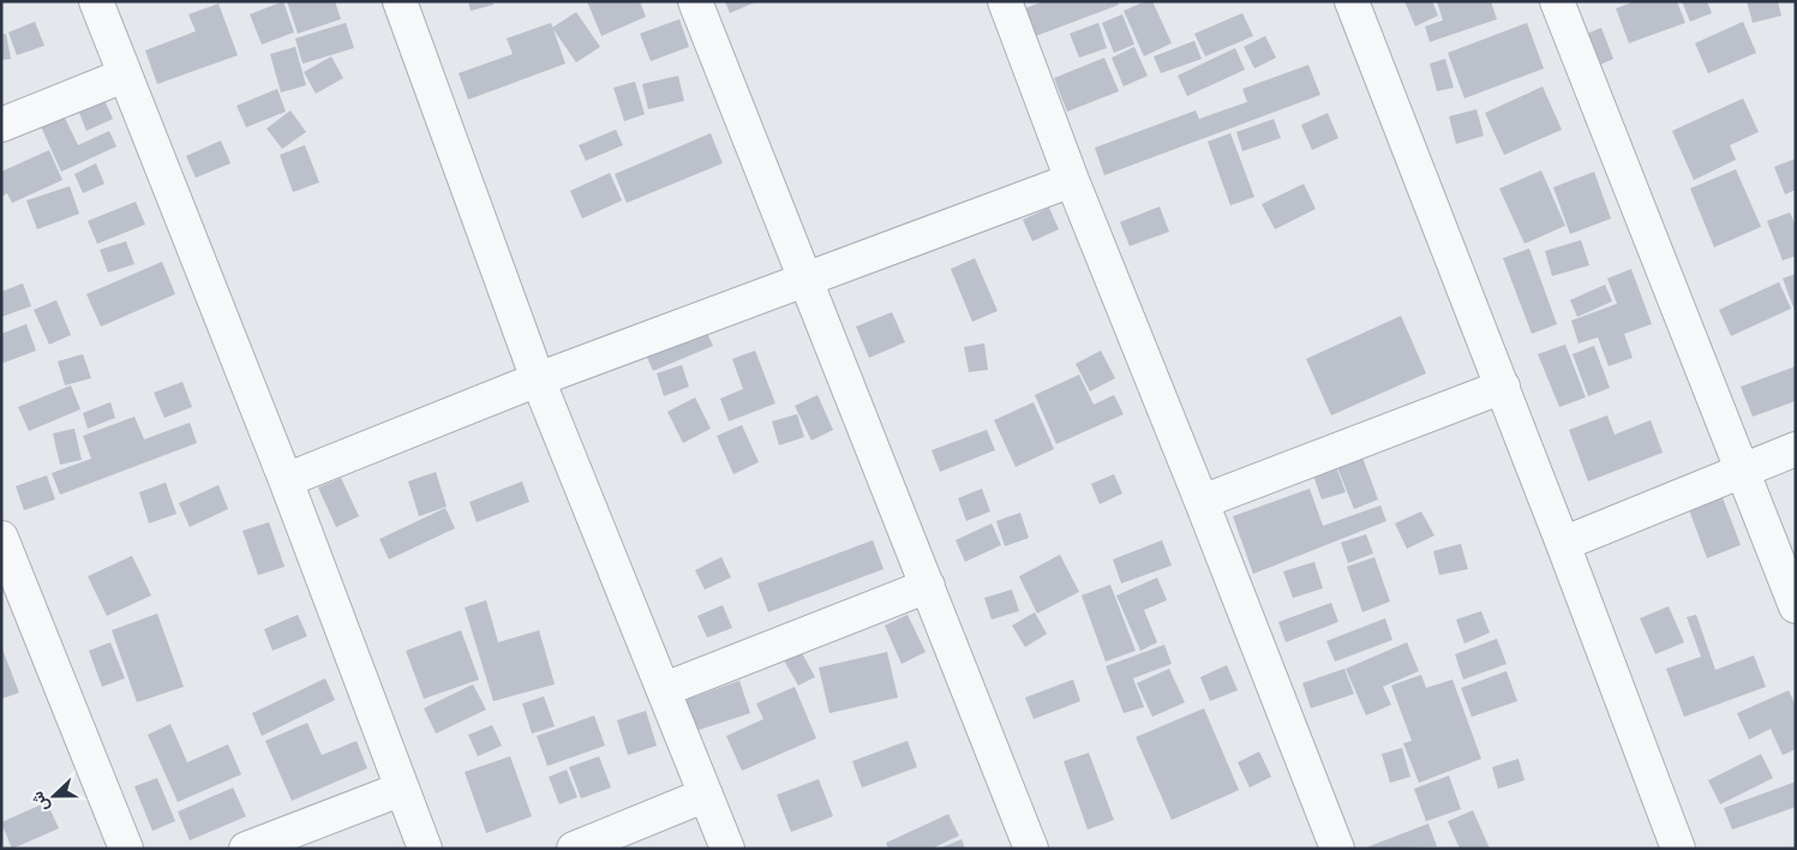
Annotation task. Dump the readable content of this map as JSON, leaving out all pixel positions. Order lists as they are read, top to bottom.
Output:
{
  "north": "left"
}
